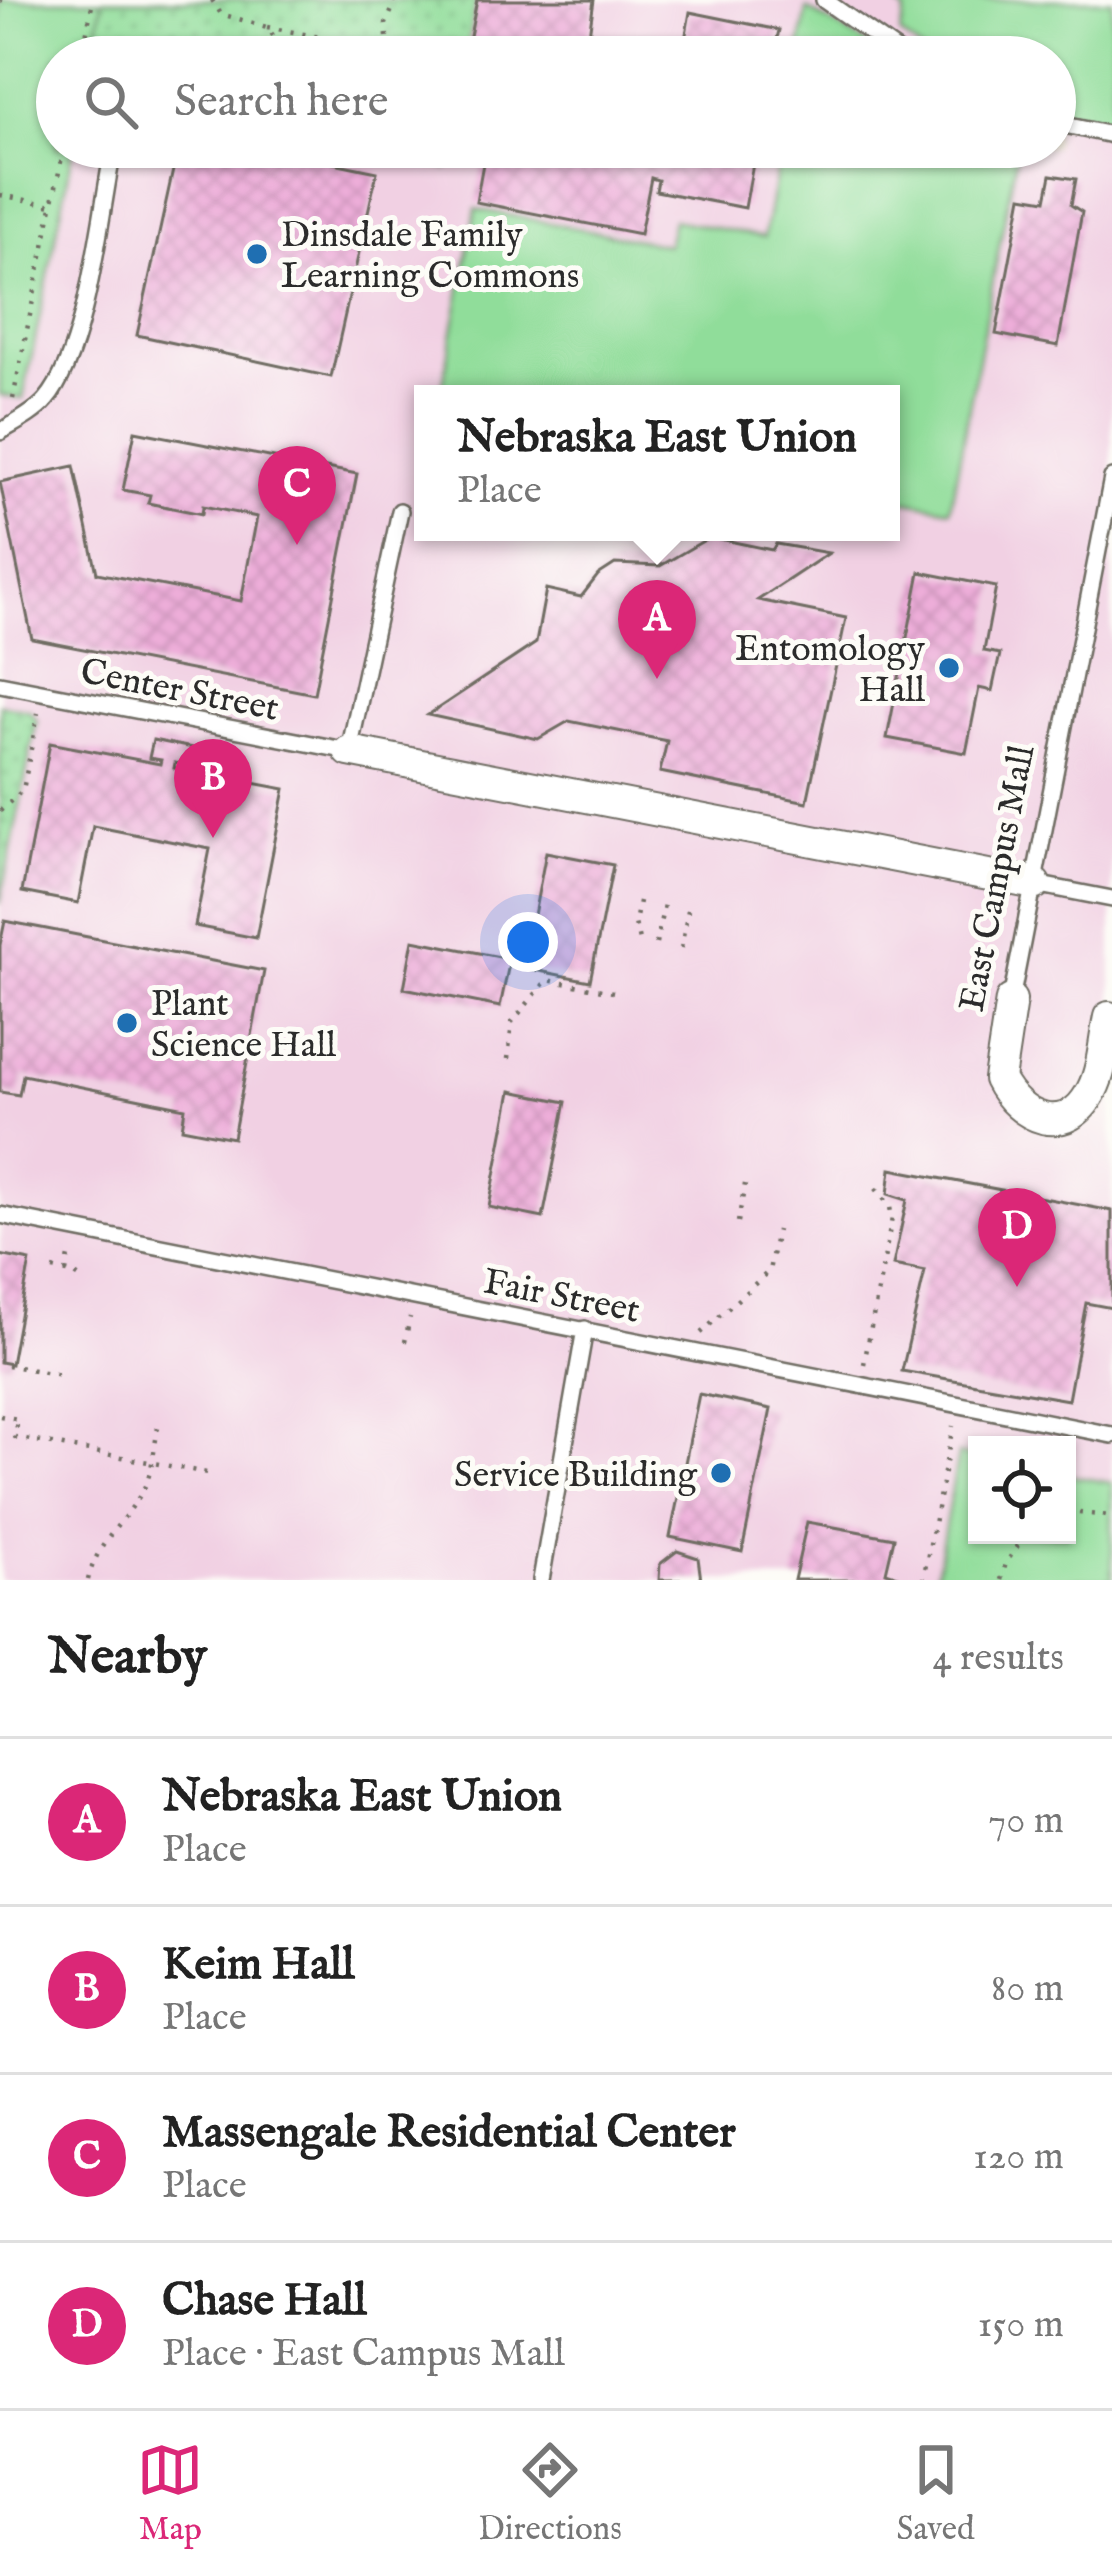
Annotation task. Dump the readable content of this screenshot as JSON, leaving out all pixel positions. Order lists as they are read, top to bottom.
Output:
{
  "streets": {
    "street": ["East Campus Mall"],
    "lane": ["Center Street", "Fair Street"]
  },
  "places": [
    "Dinsdale Family Learning Commons",
    "Entomology Hall",
    "Plant Science Hall",
    "Service Building"
  ],
  "page": {
    "search": "Search here",
    "popup": ["Nebraska East Union", "Place"],
    "pins": [
      "C",
      "A",
      "B",
      "D"
    ],
    "heading": ["Nearby", "4 results"],
    "list": [
      {
        "mark": "A",
        "name": "Nebraska East Union",
        "note": "Place",
        "value": "70 m"
      },
      {
        "mark": "B",
        "name": "Keim Hall",
        "note": "Place",
        "value": "80 m"
      },
      {
        "mark": "C",
        "name": "Massengale Residential Center",
        "note": "Place",
        "value": "120 m"
      },
      {
        "mark": "D",
        "name": "Chase Hall",
        "note": "Place · East Campus Mall",
        "value": "150 m"
      }
    ],
    "nav": ["Map", "Directions", "Saved"]
  }
}
